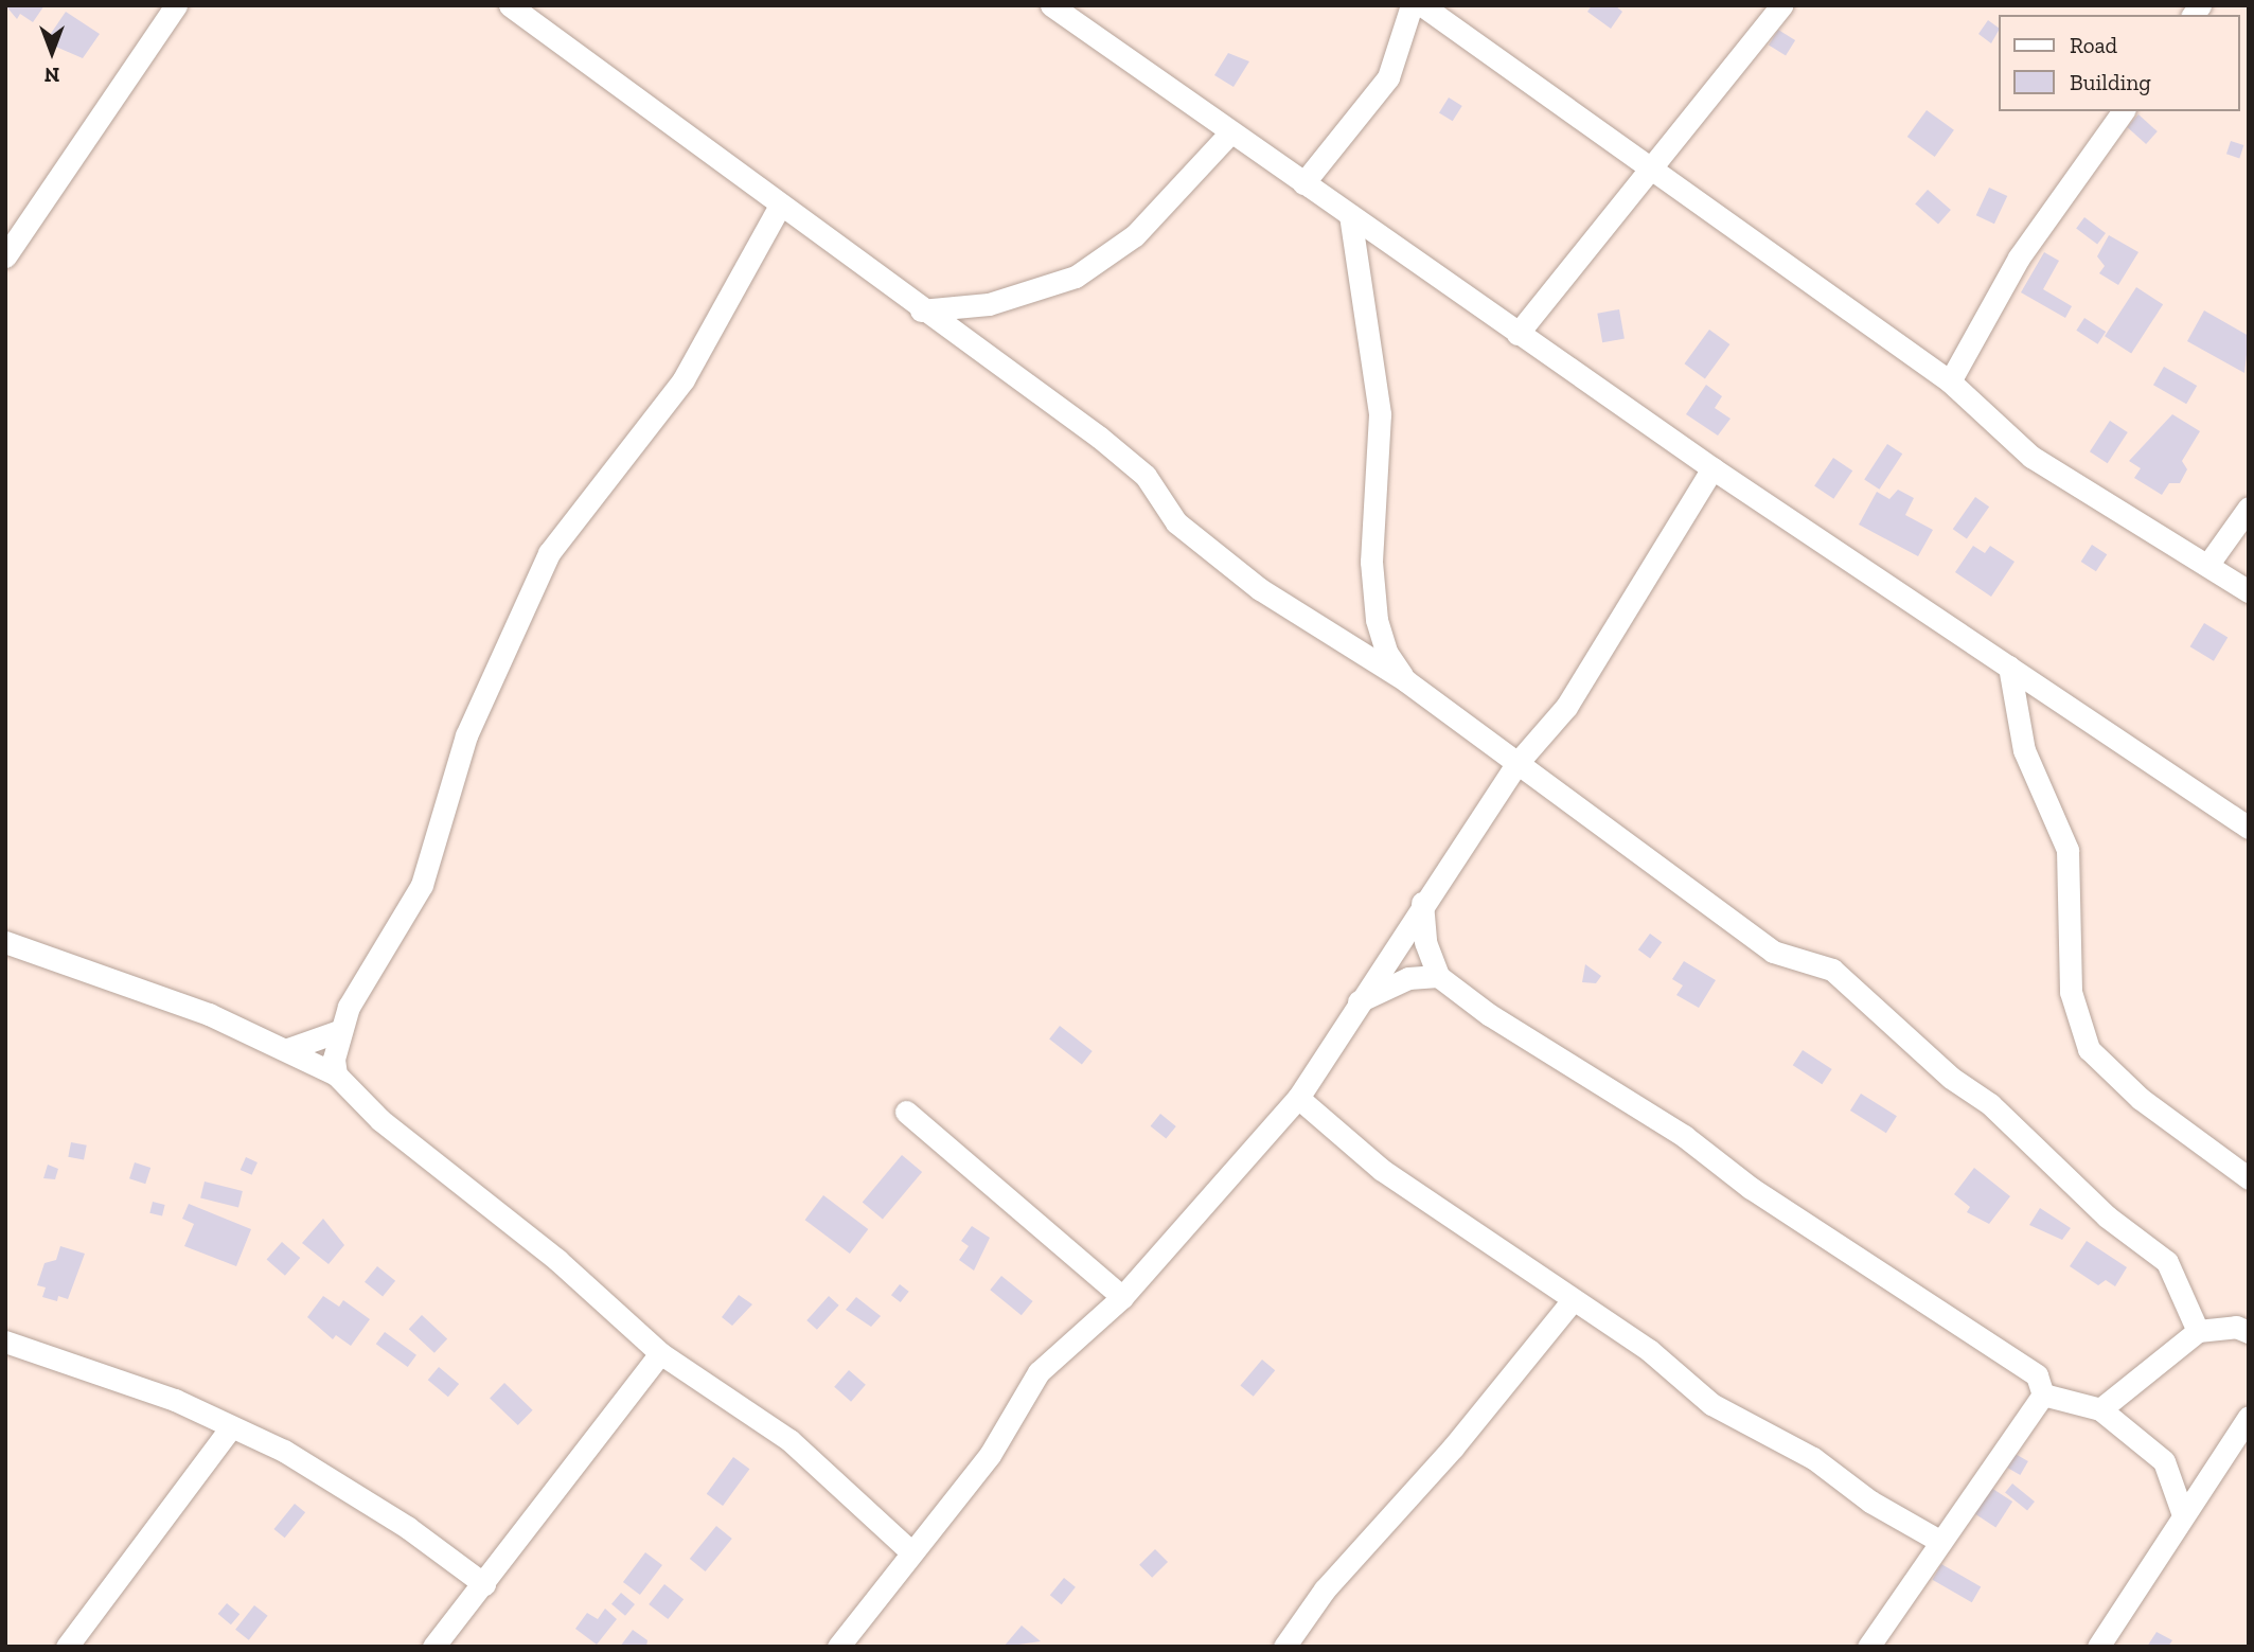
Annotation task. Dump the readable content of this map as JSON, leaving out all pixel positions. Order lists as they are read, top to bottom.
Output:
{
  "legend": ["Road", "Building"],
  "north": "bottom"
}
